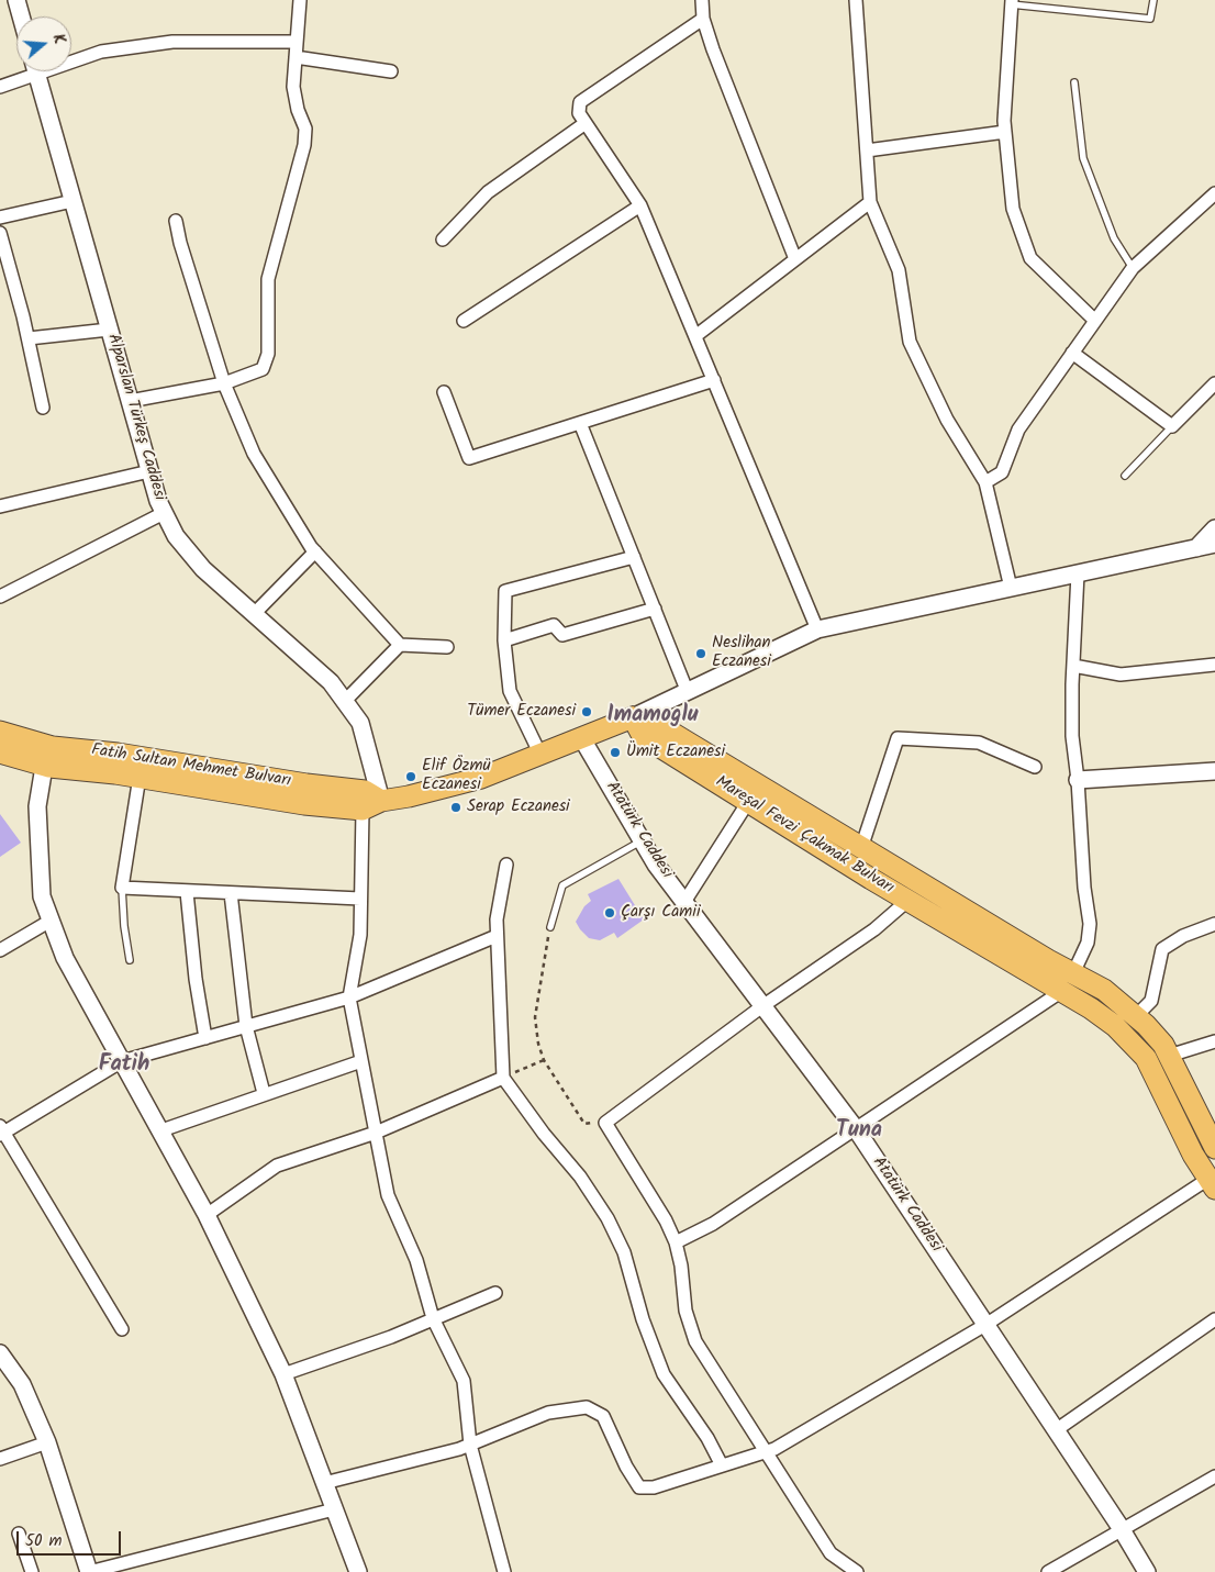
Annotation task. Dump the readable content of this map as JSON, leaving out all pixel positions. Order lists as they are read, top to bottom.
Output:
{
  "streets": {
    "main road": ["Fatih Sultan Mehmet Bulvarı", "Mareşal Fevzi Çakmak Bulvarı"],
    "street": ["Alparslan Türkeş Caddesi", "Atatürk Caddesi"]
  },
  "crossings": [
    ["Alparslan Türkeş Caddesi", "Fatih Sultan Mehmet Bulvarı"],
    ["Fatih Sultan Mehmet Bulvarı", "Atatürk Caddesi"],
    ["Fatih Sultan Mehmet Bulvarı", "Mareşal Fevzi Çakmak Bulvarı"]
  ],
  "districts": ["Imamoglu", "Fatih", "Tuna"],
  "places": [
    "Neslihan Eczanesi",
    "Tümer Eczanesi",
    "Ümit Eczanesi",
    "Elif Özmü Eczanesi",
    "Serap Eczanesi",
    "Çarşı Camii"
  ],
  "scale_bar": "50 m",
  "north": "right"
}
